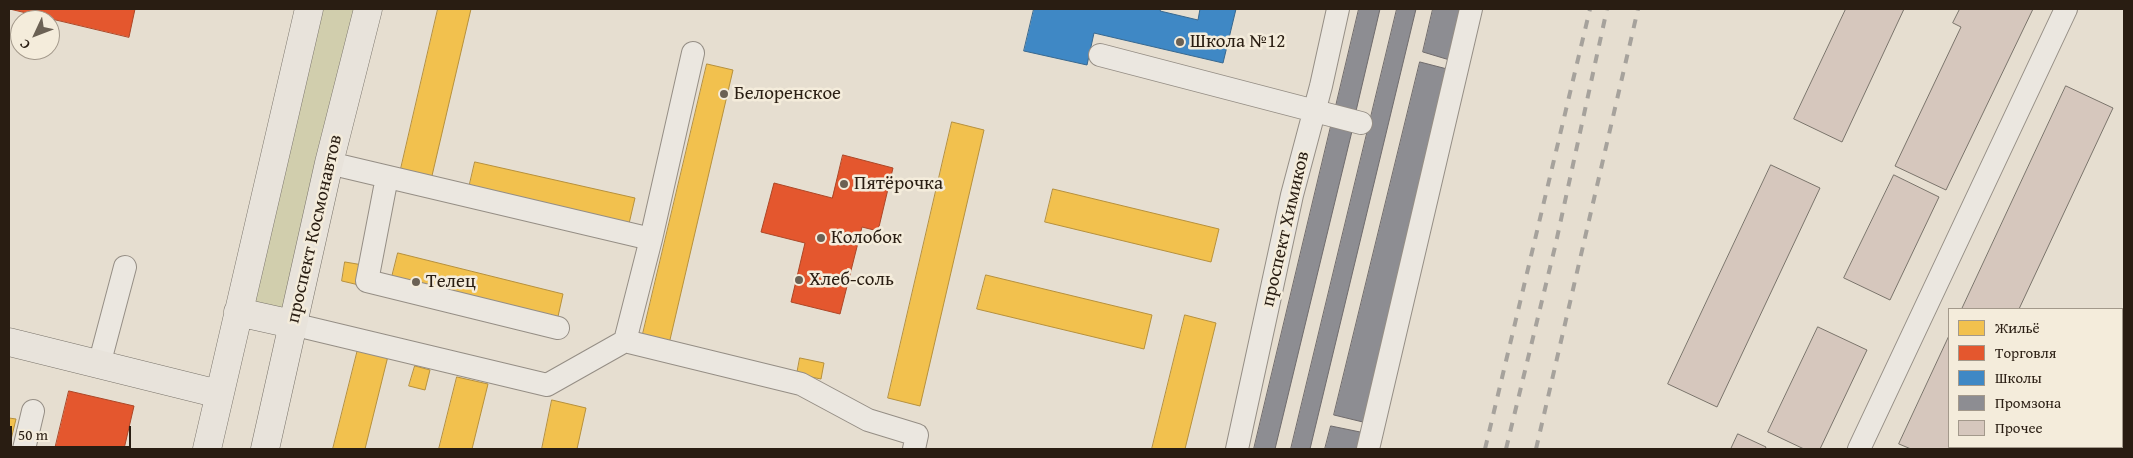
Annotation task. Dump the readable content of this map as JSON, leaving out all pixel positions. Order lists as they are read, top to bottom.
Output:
{
  "streets": {
    "main road": ["проспект Космонавтов"],
    "street": ["проспект Химиков"]
  },
  "places": [
    "Школа №12",
    "Белоренское",
    "Пятёрочка",
    "Колобок",
    "Хлеб-соль",
    "Телец"
  ],
  "legend": [
    "Жильё",
    "Торговля",
    "Школы",
    "Промзона",
    "Прочее"
  ],
  "scale_bar": "50 m",
  "north": "bottom left"
}
